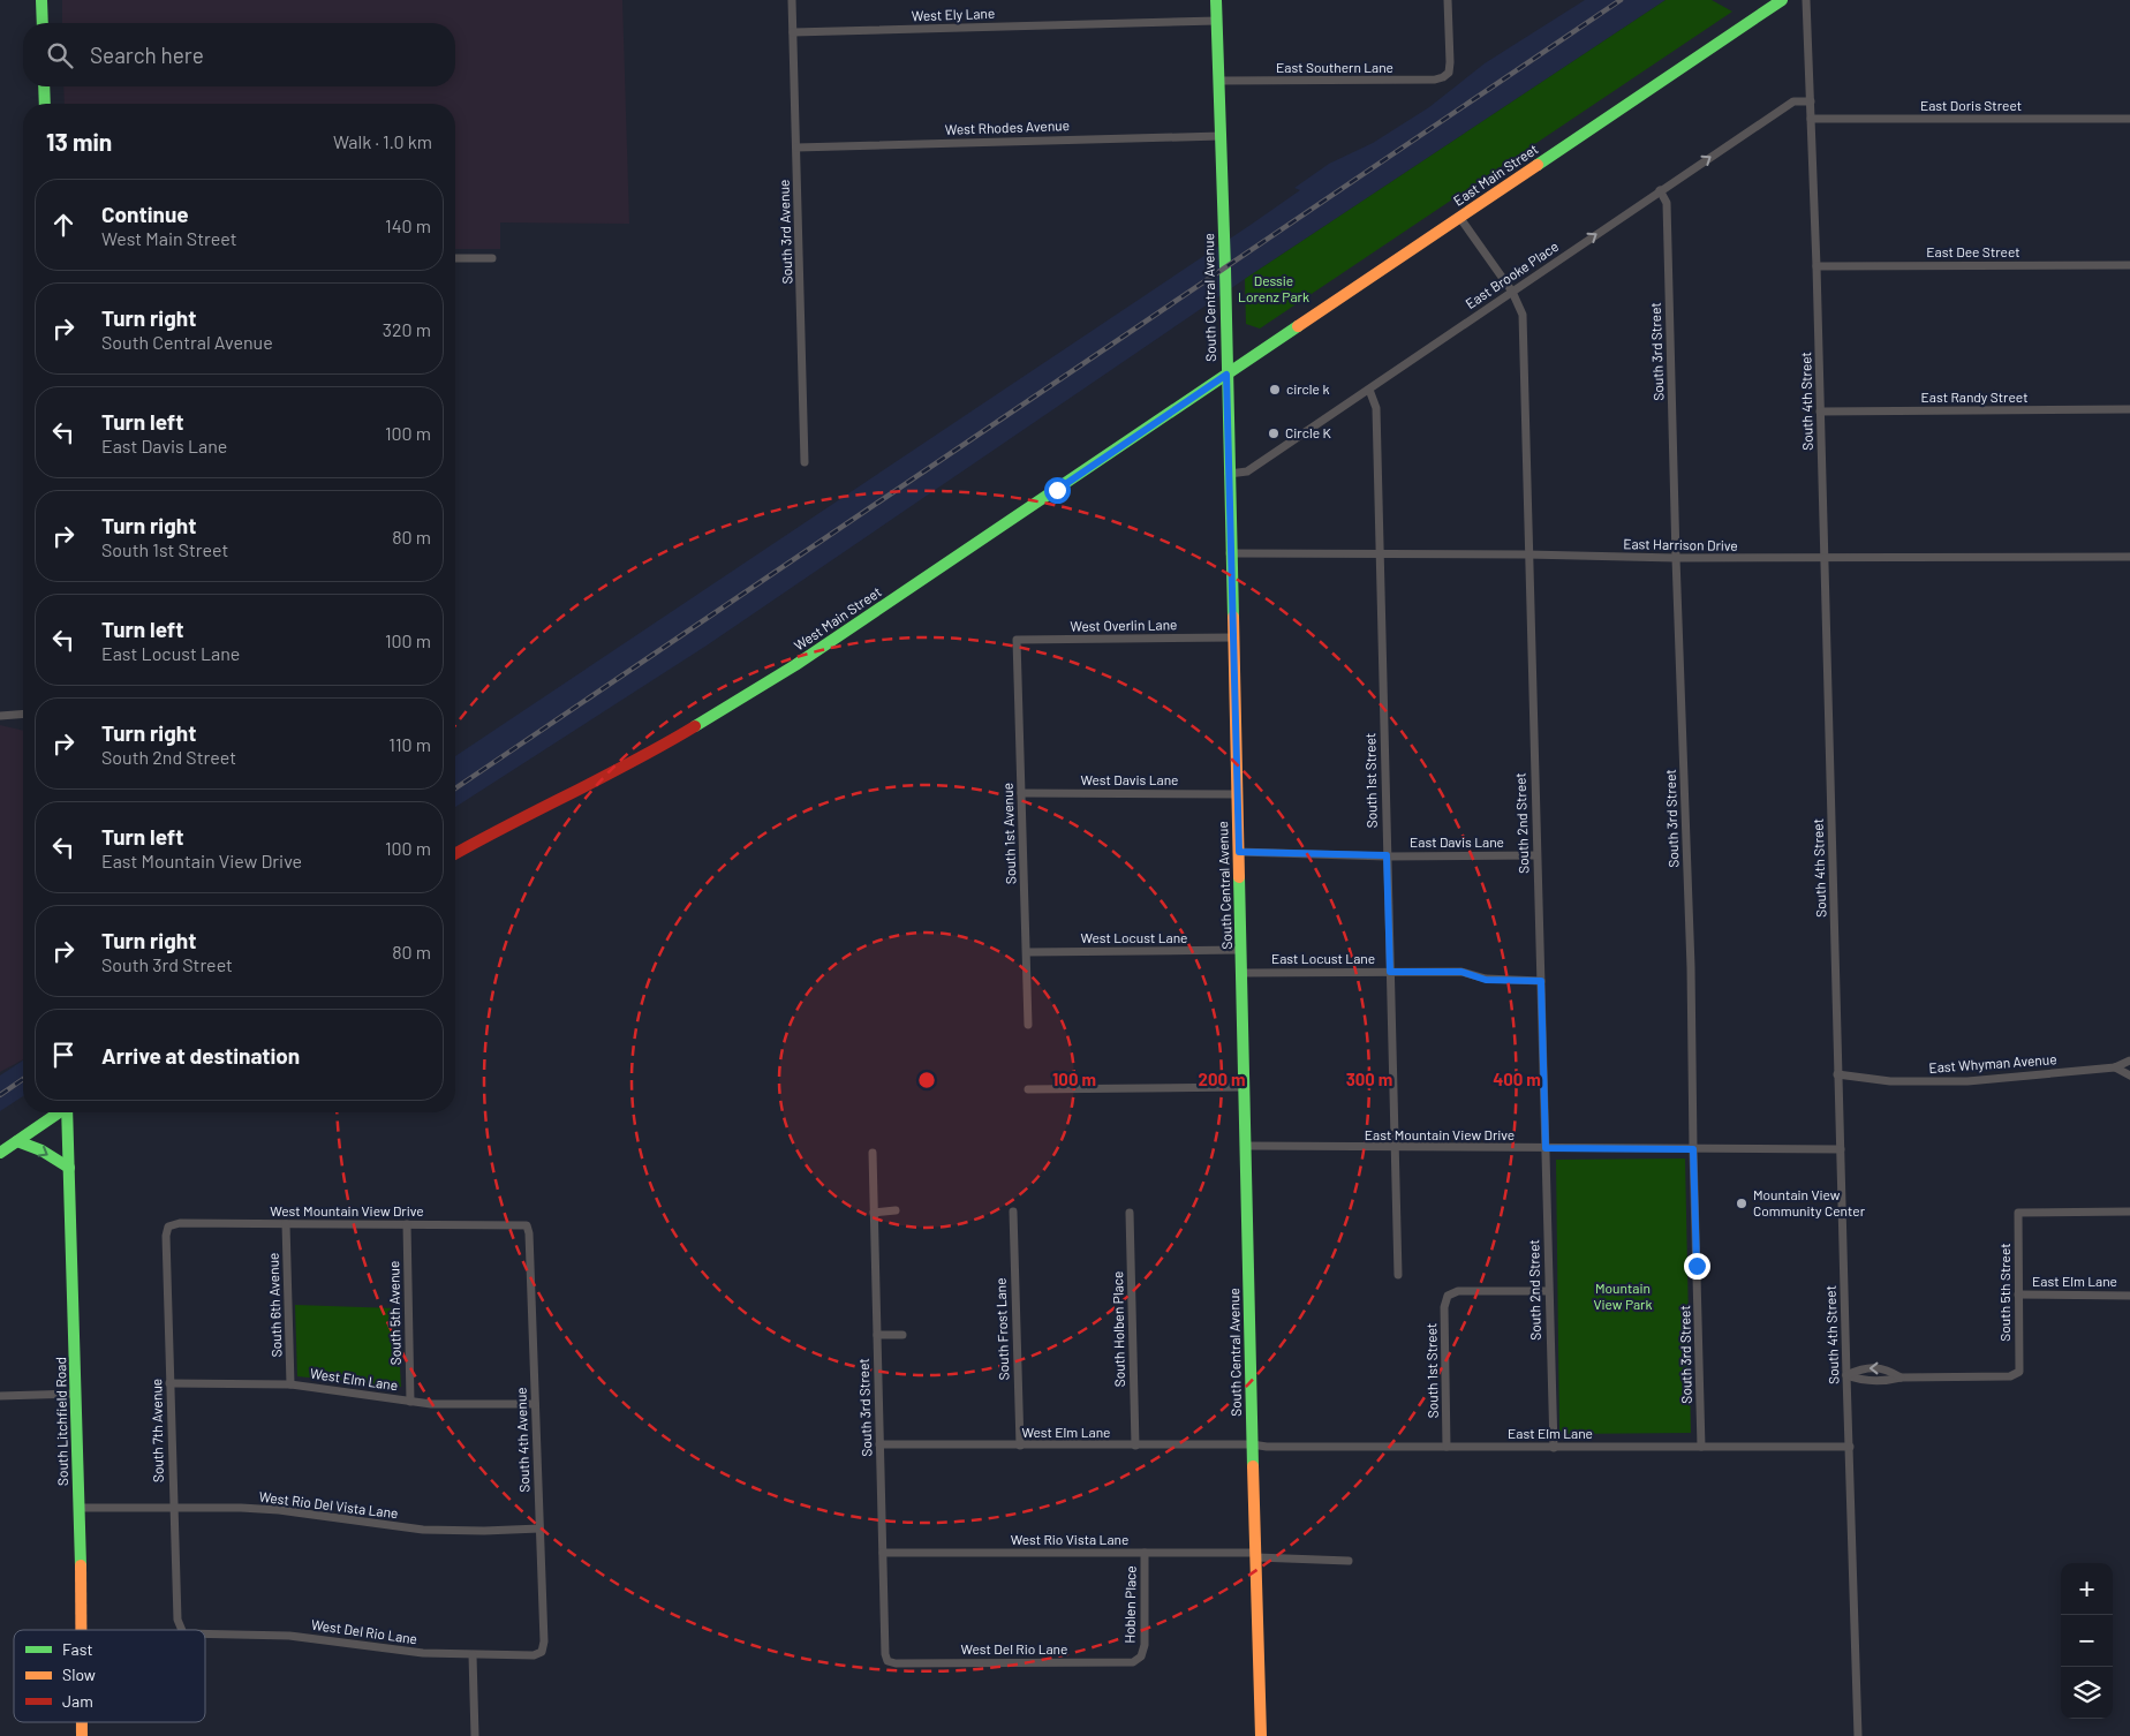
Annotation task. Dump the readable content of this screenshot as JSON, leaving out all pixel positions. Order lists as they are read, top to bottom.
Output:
{
  "streets": {
    "main road": [
      "East Main Street",
      "South Central Avenue",
      "West Main Street",
      "South Litchfield Road"
    ],
    "street": [
      "West Ely Lane",
      "East Southern Lane",
      "East Doris Street",
      "West Rhodes Avenue",
      "South 3rd Avenue",
      "East Dee Street",
      "East Brooke Place",
      "South 3rd Street",
      "East Randy Street",
      "South 4th Street",
      "East Harrison Drive",
      "West Overlin Lane",
      "West Davis Lane",
      "South 1st Street",
      "South 2nd Street",
      "South 1st Avenue",
      "East Davis Lane",
      "West Locust Lane",
      "East Locust Lane",
      "East Whyman Avenue",
      "East Mountain View Drive",
      "West Mountain View Drive",
      "East Elm Lane",
      "South 5th Street",
      "South 6th Avenue",
      "South 5th Avenue",
      "South Frost Lane",
      "South Holben Place",
      "West Elm Lane",
      "South 7th Avenue",
      "South 4th Avenue",
      "West Rio Del Vista Lane",
      "West Rio Vista Lane",
      "Hoblen Place",
      "West Del Rio Lane"
    ]
  },
  "crossings": [
    ["West Ely Lane", "South 3rd Avenue"],
    ["West Ely Lane", "South Central Avenue"],
    ["East Southern Lane", "South Central Avenue"],
    ["East Doris Street", "South 4th Street"],
    ["West Rhodes Avenue", "South 3rd Avenue"],
    ["West Rhodes Avenue", "South Central Avenue"],
    ["East Main Street", "South Central Avenue"],
    ["East Main Street", "West Main Street"],
    ["East Main Street", "South 2nd Street"],
    ["East Dee Street", "South 4th Street"],
    ["East Brooke Place", "South Central Avenue"],
    ["East Brooke Place", "South 3rd Street"],
    ["East Brooke Place", "South 4th Street"],
    ["East Brooke Place", "South 1st Street"],
    ["East Brooke Place", "South 2nd Street"],
    ["South Central Avenue", "East Harrison Drive"],
    ["South Central Avenue", "West Main Street"],
    ["South Central Avenue", "West Overlin Lane"],
    ["South Central Avenue", "West Davis Lane"],
    ["South Central Avenue", "East Davis Lane"],
    ["South Central Avenue", "West Locust Lane"],
    ["South Central Avenue", "East Locust Lane"],
    ["South Central Avenue", "East Mountain View Drive"],
    ["South Central Avenue", "East Elm Lane"],
    ["South Central Avenue", "West Elm Lane"],
    ["South Central Avenue", "West Rio Vista Lane"],
    ["South 3rd Street", "East Harrison Drive"],
    ["South 3rd Street", "East Mountain View Drive"],
    ["South 3rd Street", "East Elm Lane"],
    ["South 3rd Street", "West Elm Lane"],
    ["South 3rd Street", "West Rio Vista Lane"],
    ["South 3rd Street", "West Del Rio Lane"],
    ["East Randy Street", "South 4th Street"],
    ["South 4th Street", "East Harrison Drive"],
    ["South 4th Street", "East Whyman Avenue"],
    ["South 4th Street", "East Mountain View Drive"],
    ["South 4th Street", "East Elm Lane"],
    ["East Harrison Drive", "South 1st Street"],
    ["East Harrison Drive", "South 2nd Street"],
    ["West Overlin Lane", "South 1st Avenue"],
    ["West Davis Lane", "South 1st Avenue"],
    ["South 1st Street", "South 2nd Street"],
    ["South 1st Street", "East Davis Lane"],
    ["South 1st Street", "East Locust Lane"],
    ["South 1st Street", "East Mountain View Drive"],
    ["South 1st Street", "East Elm Lane"],
    ["South 2nd Street", "East Davis Lane"],
    ["South 2nd Street", "East Locust Lane"],
    ["South 2nd Street", "East Mountain View Drive"],
    ["South 2nd Street", "East Elm Lane"],
    ["South 1st Avenue", "West Locust Lane"],
    ["West Mountain View Drive", "South 6th Avenue"],
    ["West Mountain View Drive", "South 5th Avenue"],
    ["West Mountain View Drive", "South 7th Avenue"],
    ["West Mountain View Drive", "South 4th Avenue"],
    ["East Elm Lane", "South 5th Street"],
    ["East Elm Lane", "West Elm Lane"],
    ["South 6th Avenue", "West Elm Lane"],
    ["South 5th Avenue", "West Elm Lane"],
    ["South Frost Lane", "West Elm Lane"],
    ["South Holben Place", "West Elm Lane"],
    ["West Elm Lane", "South 7th Avenue"],
    ["West Elm Lane", "South 4th Avenue"],
    ["South Litchfield Road", "West Rio Del Vista Lane"],
    ["South 7th Avenue", "West Rio Del Vista Lane"],
    ["South 4th Avenue", "West Rio Del Vista Lane"],
    ["South 4th Avenue", "West Del Rio Lane"],
    ["West Rio Vista Lane", "Hoblen Place"],
    ["Hoblen Place", "West Del Rio Lane"]
  ],
  "one_way": ["East Brooke Place"],
  "parks": ["Dessie Lorenz Park", "Mountain View Park"],
  "places": ["circle k", "Circle K", "Mountain View Community Center"],
  "legend": ["Fast", "Slow", "Jam"],
  "page": {
    "search": "Search here",
    "heading": ["13 min", "Walk · 1.0 km"],
    "list": [
      ["Continue", "West Main Street", "140 m"],
      ["Turn right", "South Central Avenue", "320 m"],
      ["Turn left", "East Davis Lane", "100 m"],
      ["Turn right", "South 1st Street", "80 m"],
      ["Turn left", "East Locust Lane", "100 m"],
      ["Turn right", "South 2nd Street", "110 m"],
      ["Turn left", "East Mountain View Drive", "100 m"],
      ["Turn right", "South 3rd Street", "80 m"],
      "Arrive at destination"
    ],
    "map_buttons": ["+", "−"]
  },
  "rings": [
    "100 m",
    "200 m",
    "300 m",
    "400 m"
  ]
}
